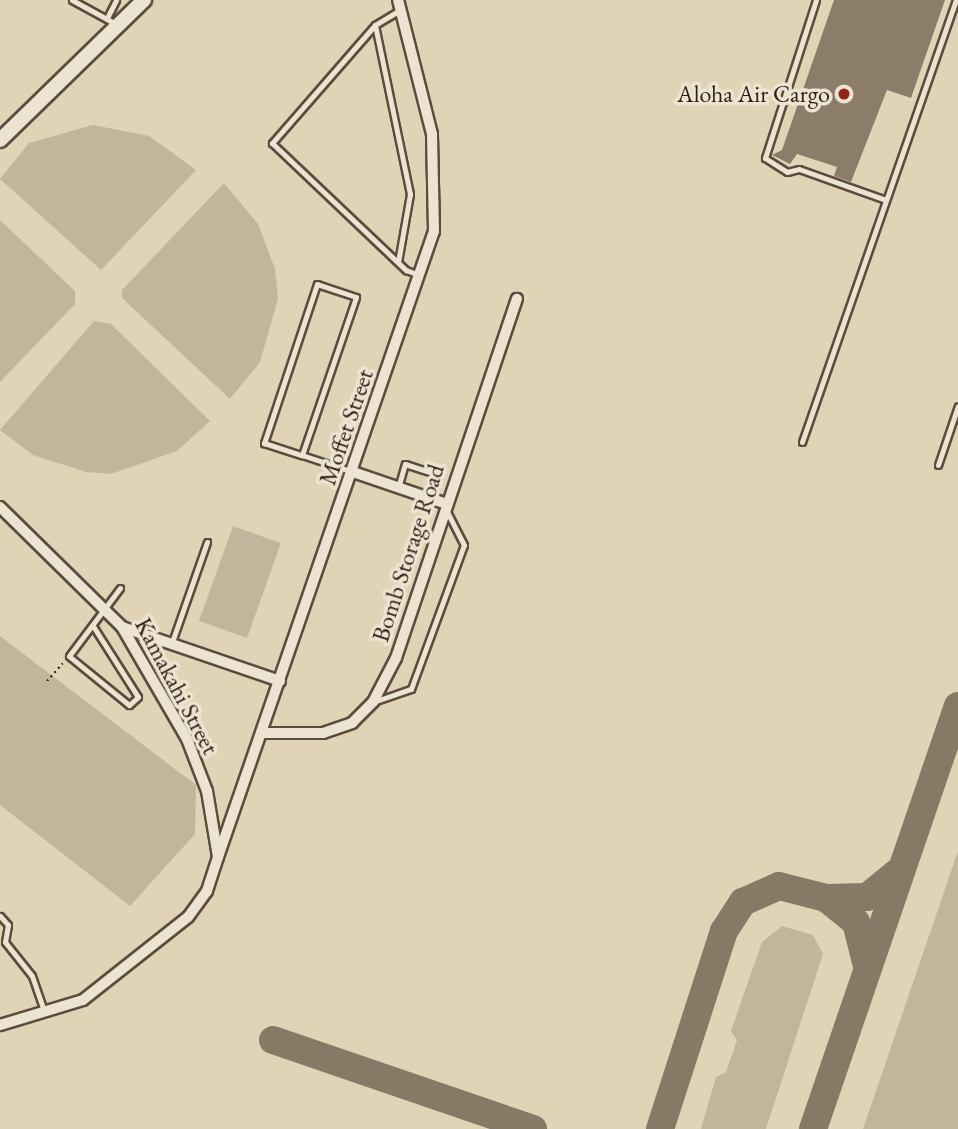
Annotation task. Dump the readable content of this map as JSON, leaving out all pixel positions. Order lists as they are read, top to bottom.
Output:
{
  "streets": {
    "street": ["Moffet Street", "Bomb Storage Road", "Kamakahi Street"]
  },
  "crossings": [
    ["Moffet Street", "Bomb Storage Road"],
    ["Moffet Street", "Kamakahi Street"]
  ],
  "places": ["Aloha Air Cargo"]
}
